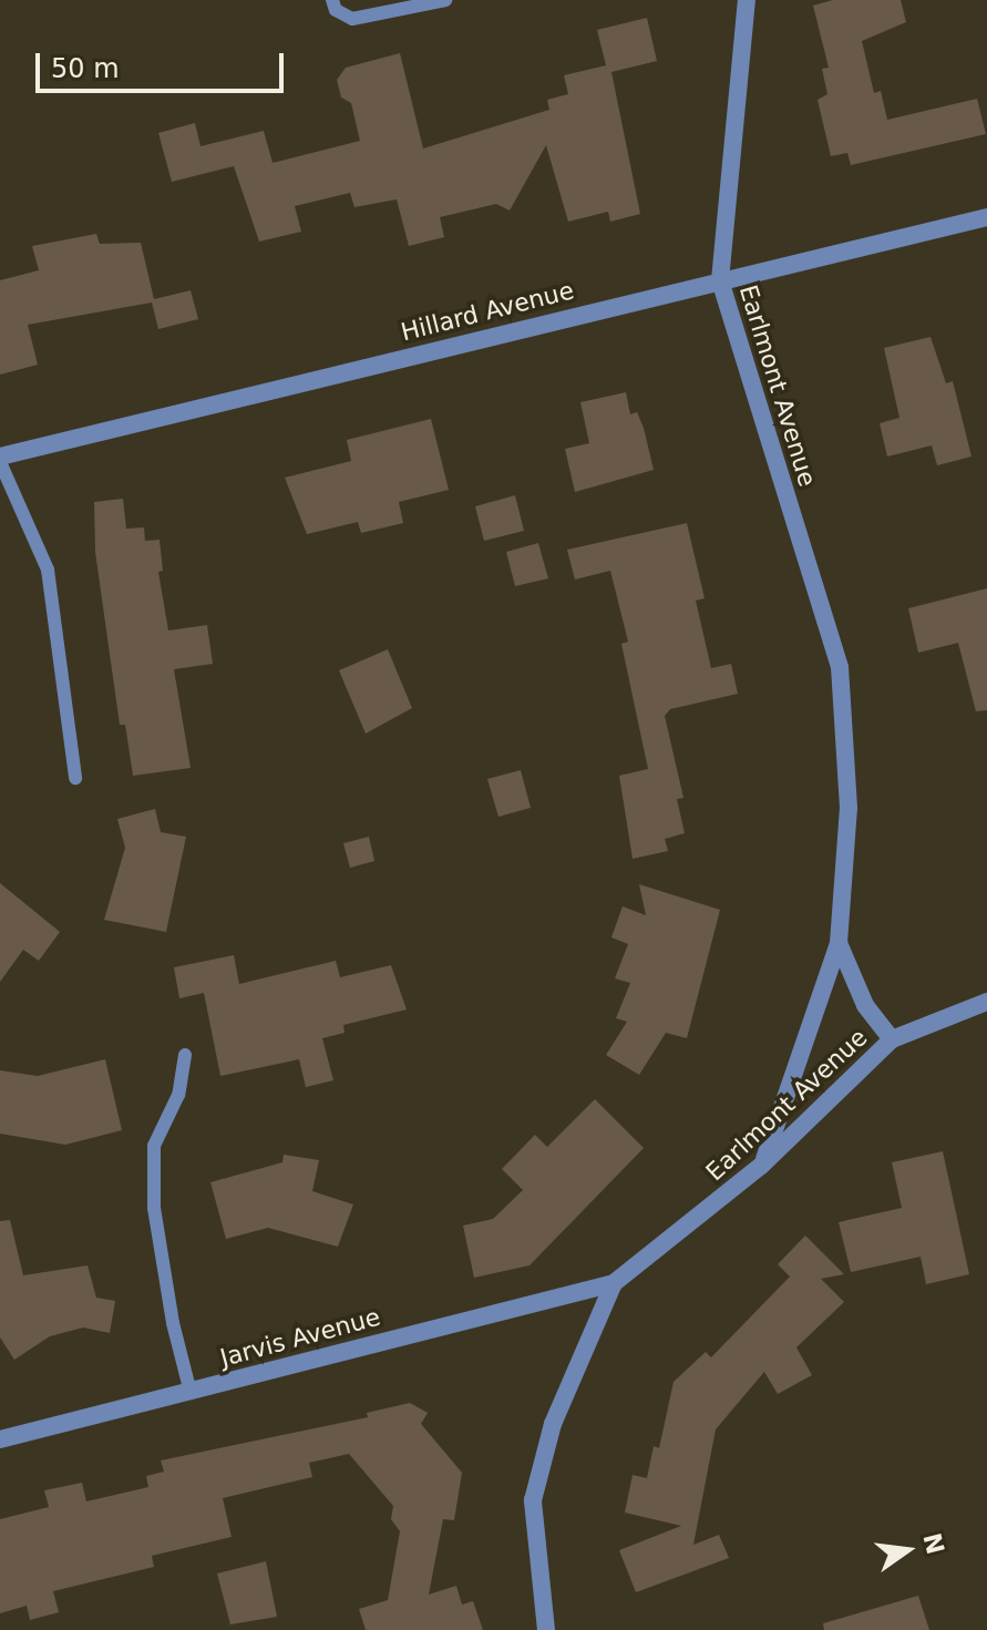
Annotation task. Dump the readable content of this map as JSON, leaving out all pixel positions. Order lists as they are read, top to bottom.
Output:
{
  "streets": {
    "street": ["Hillard Avenue", "Earlmont Avenue", "Jarvis Avenue"]
  },
  "crossings": [
    ["Hillard Avenue", "Earlmont Avenue"],
    ["Earlmont Avenue", "Jarvis Avenue"]
  ],
  "scale_bar": "50 m",
  "north": "right"
}
